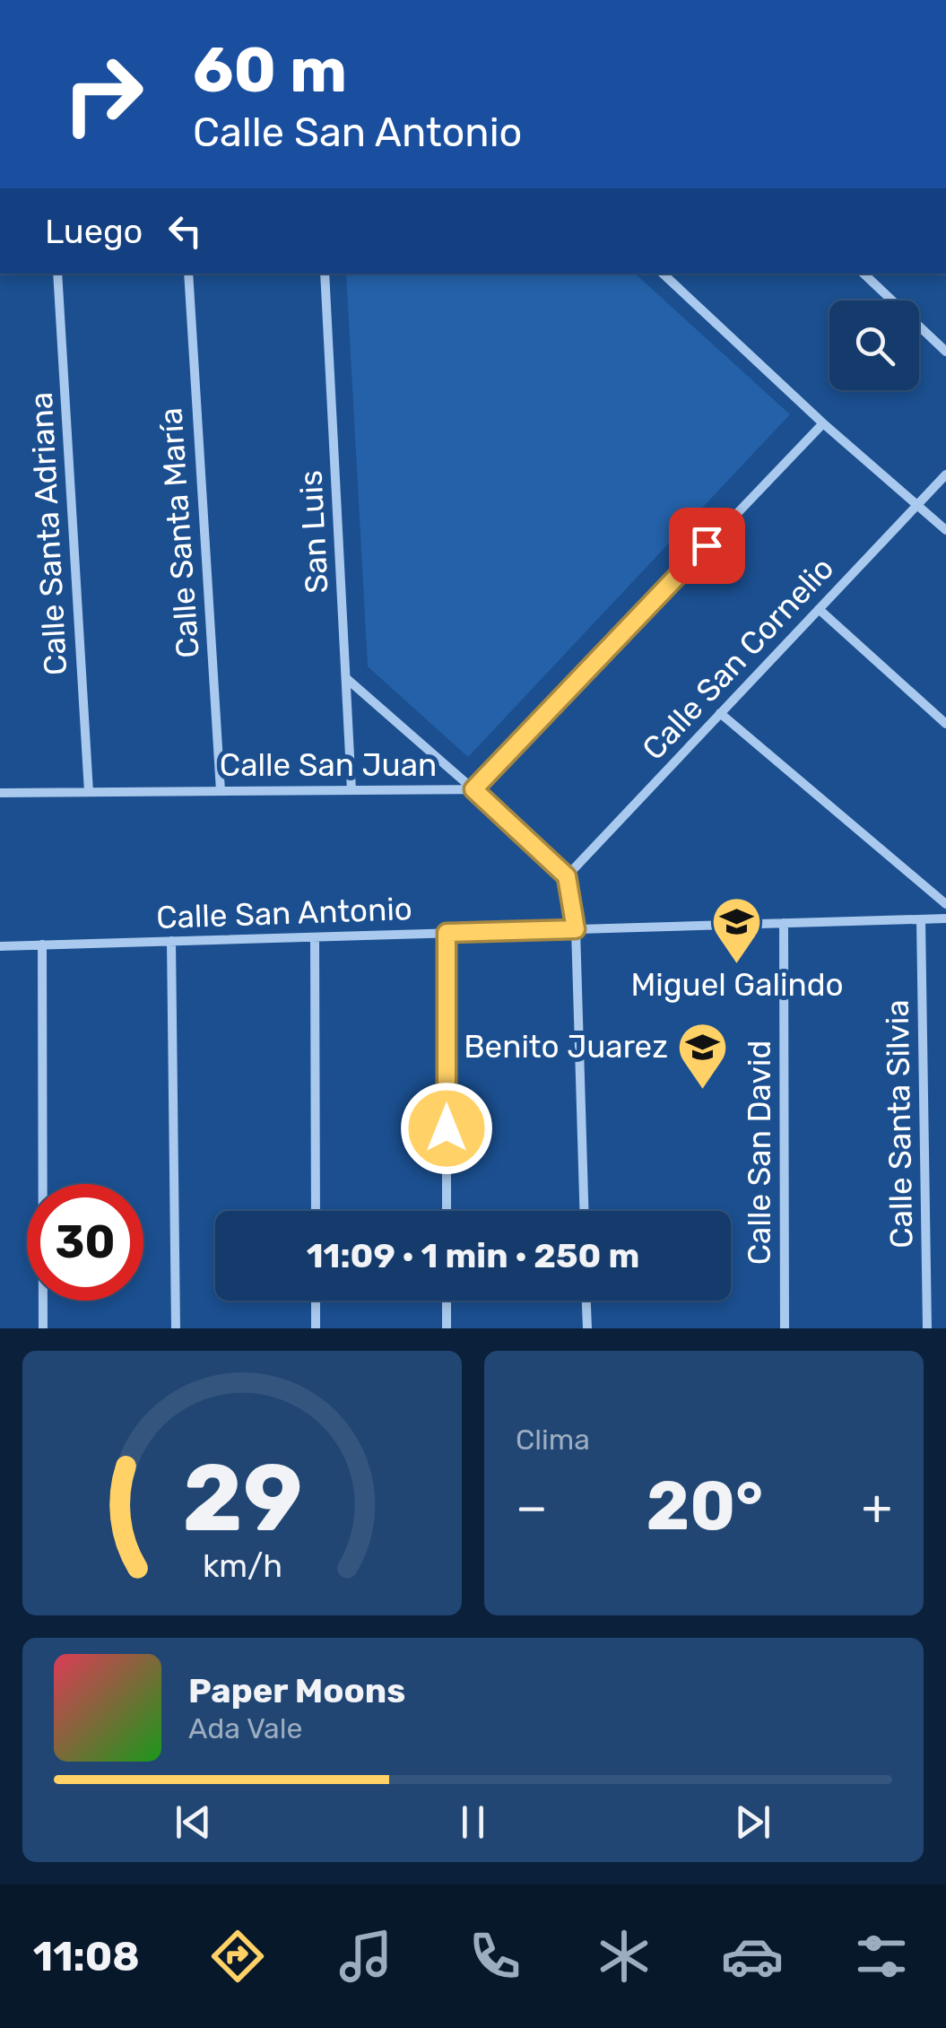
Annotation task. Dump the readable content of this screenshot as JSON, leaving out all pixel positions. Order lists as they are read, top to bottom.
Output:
{
  "streets": {
    "street": [
      "San Luis",
      "Calle Santa María",
      "Calle Santa Adriana",
      "Calle San Cornelio",
      "Calle San Juan",
      "Calle San Antonio",
      "Calle Santa Silvia",
      "Calle San David"
    ]
  },
  "crossings": [
    ["San Luis", "Calle San Juan"],
    ["Calle Santa María", "Calle San Juan"],
    ["Calle Santa Adriana", "Calle San Juan"],
    ["Calle San Antonio", "Calle Santa Silvia"],
    ["Calle San Antonio", "Calle San David"]
  ],
  "places": {
    "school or university": ["Miguel Galindo", "Benito Juarez"]
  },
  "page": {
    "turn": ["60 m", "Calle San Antonio"],
    "then": "Luego",
    "limit": "30",
    "trip": "11:09 · 1 min · 250 m",
    "tile": "Clima",
    "heat": ["−", "20°", "+"],
    "song": ["Paper Moons", "Ada Vale"],
    "tabs": "11:08",
    "gauge": ["29", "km/h"]
  }
}
